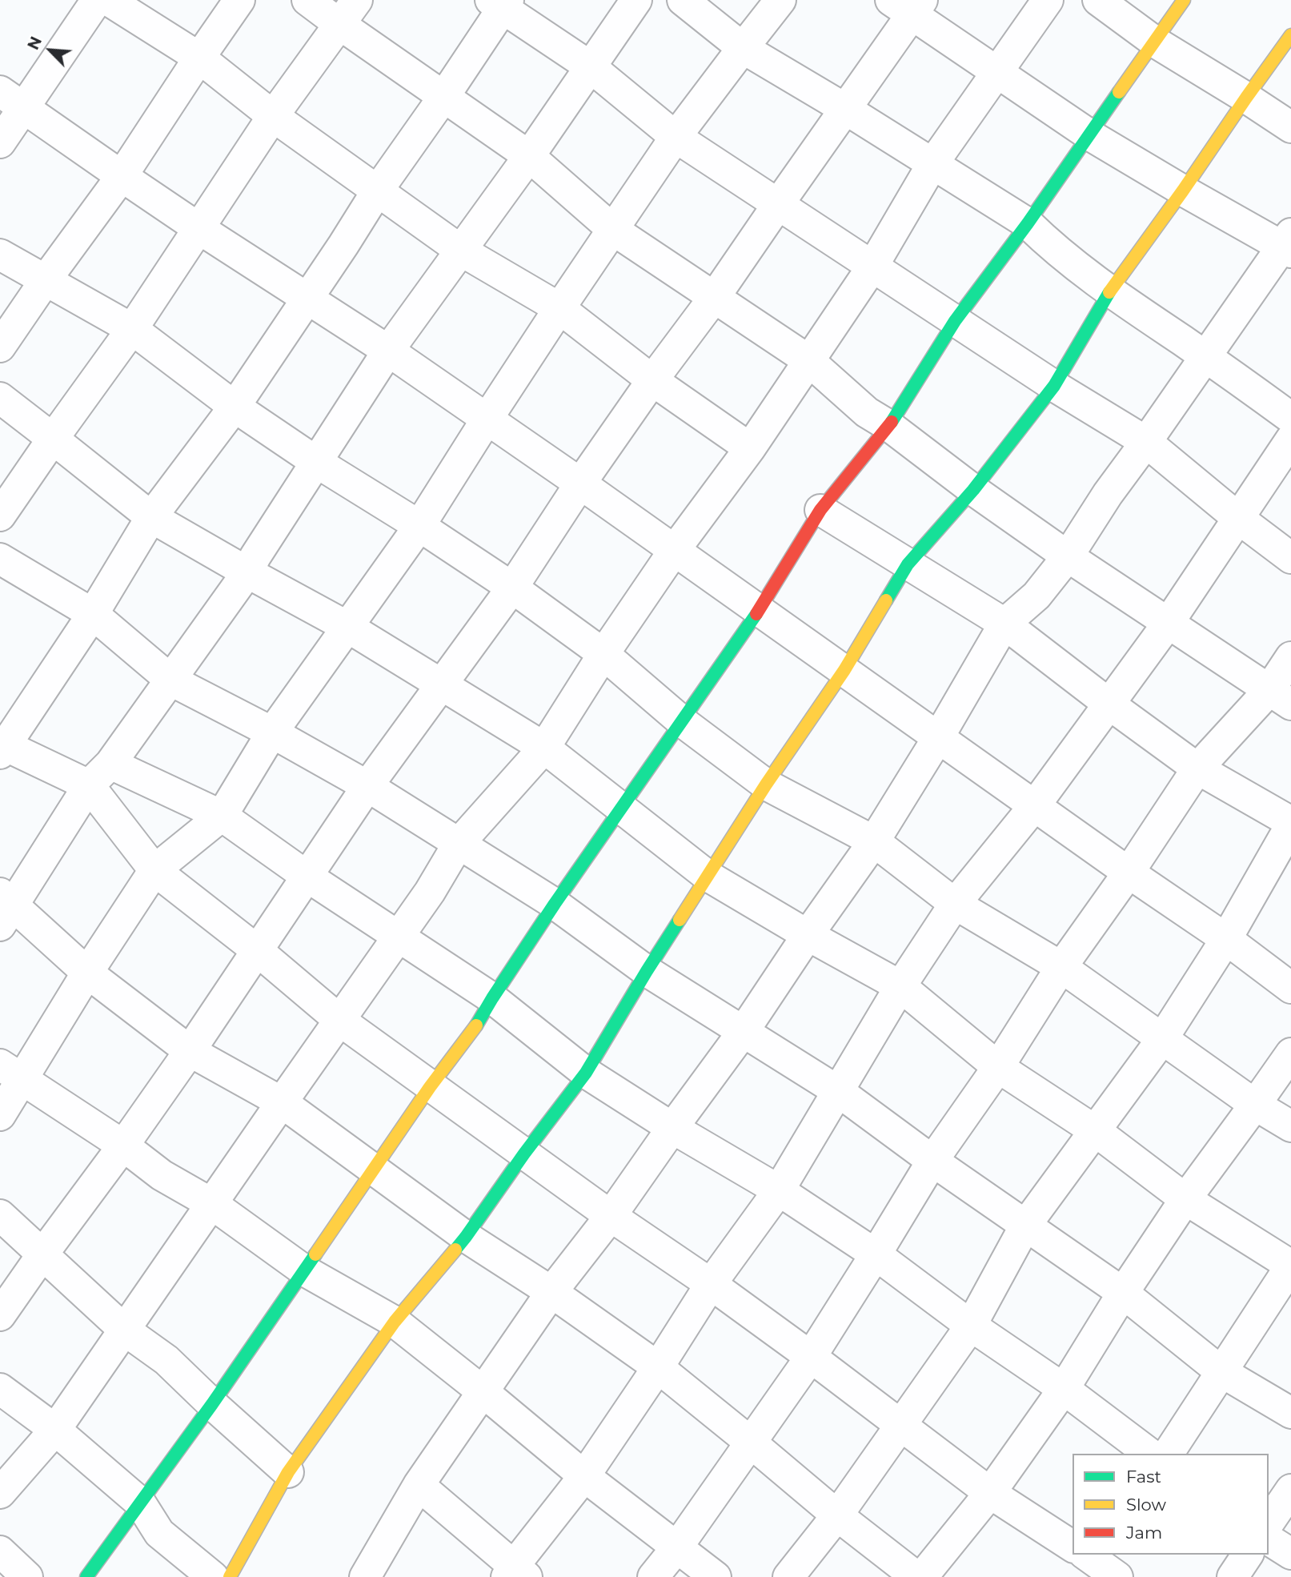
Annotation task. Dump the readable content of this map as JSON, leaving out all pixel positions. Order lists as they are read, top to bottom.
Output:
{
  "legend": ["Fast", "Slow", "Jam"],
  "north": "top left"
}
